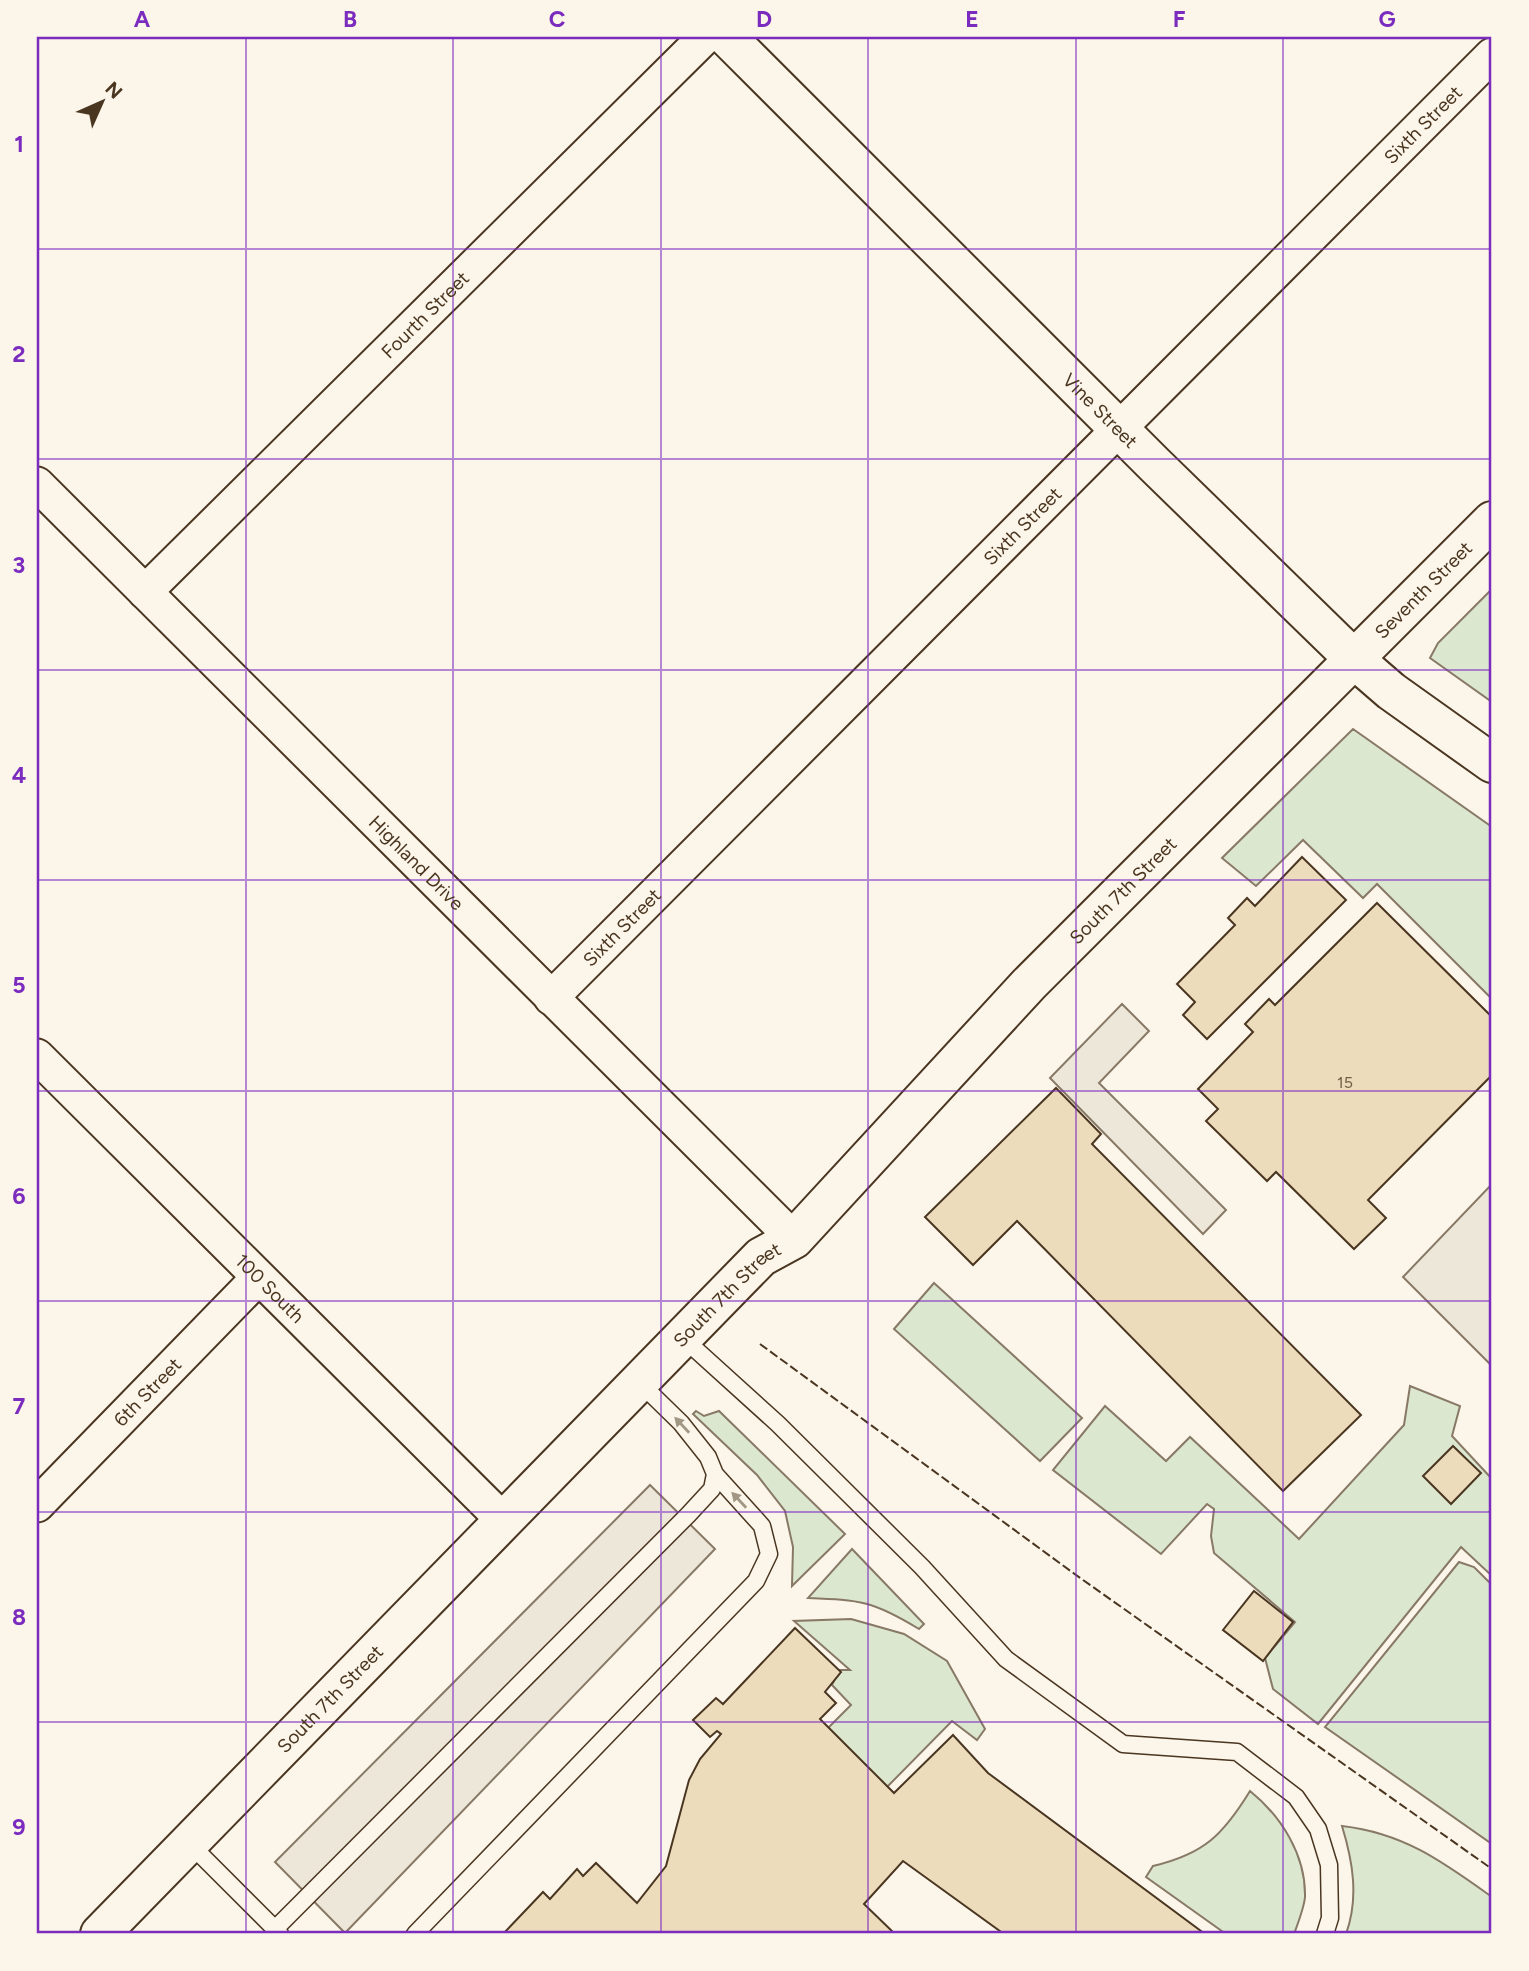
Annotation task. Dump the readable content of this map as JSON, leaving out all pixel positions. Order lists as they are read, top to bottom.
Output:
{
  "streets": {
    "street": [
      "Sixth Street",
      "Fourth Street",
      "Vine Street",
      "Seventh Street",
      "Highland Drive",
      "South 7th Street",
      "100 South",
      "6th Street"
    ]
  },
  "crossings": [
    ["Sixth Street", "Vine Street"],
    ["Sixth Street", "Highland Drive"],
    ["Fourth Street", "Highland Drive"],
    ["Vine Street", "Seventh Street"],
    ["Vine Street", "South 7th Street"],
    ["Seventh Street", "South 7th Street"],
    ["Highland Drive", "South 7th Street"],
    ["South 7th Street", "100 South"],
    ["100 South", "6th Street"]
  ],
  "house_numbers": ["15"],
  "north": "top right",
  "grid": {
    "columns": [
      "A",
      "B",
      "C",
      "D",
      "E",
      "F",
      "G"
    ],
    "rows": [
      "1",
      "2",
      "3",
      "4",
      "5",
      "6",
      "7",
      "8",
      "9"
    ]
  }
}
